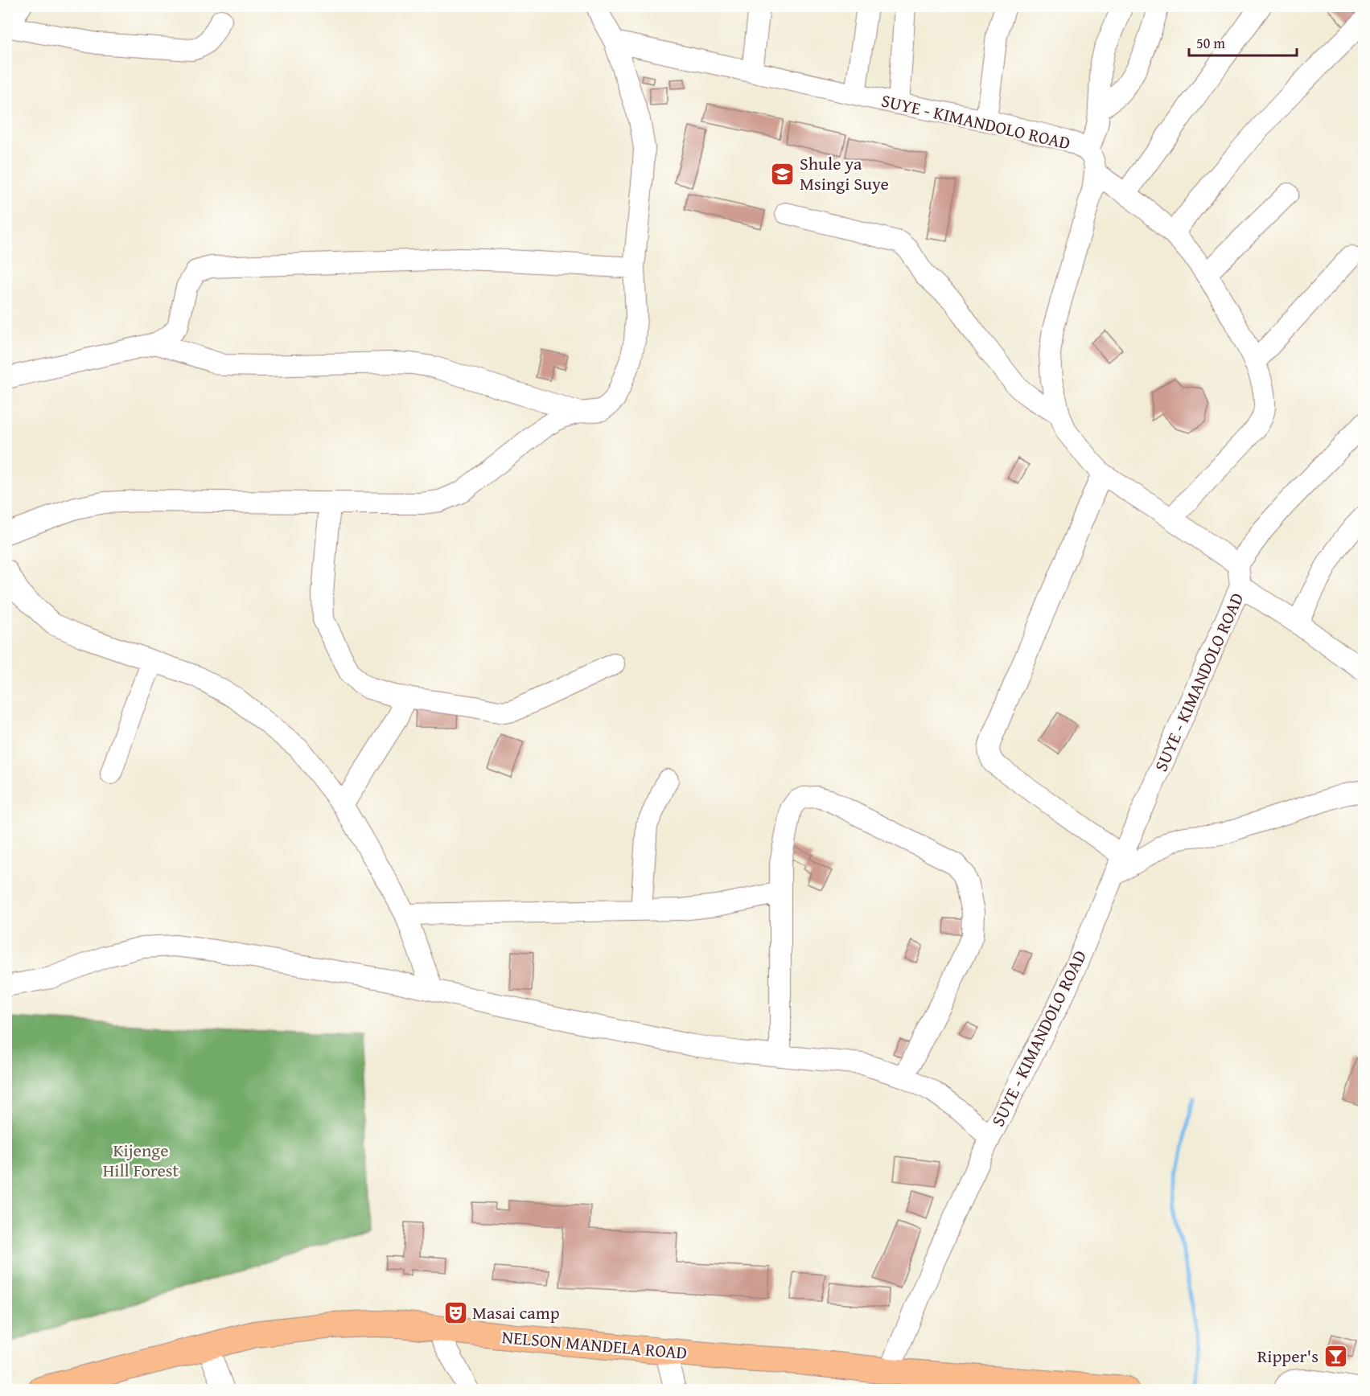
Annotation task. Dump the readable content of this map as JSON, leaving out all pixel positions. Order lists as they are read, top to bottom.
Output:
{
  "streets": {
    "main road": ["NELSON MANDELA ROAD"],
    "street": ["SUYE - KIMANDOLO ROAD"]
  },
  "crossings": [
    ["SUYE - KIMANDOLO ROAD", "NELSON MANDELA ROAD"]
  ],
  "parks": ["Kijenge Hill Forest"],
  "places": {
    "school or university": ["Shule ya Msingi Suye"],
    "theatre": ["Masai camp"],
    "bar": ["Ripper's"]
  },
  "scale_bar": "50 m"
}
